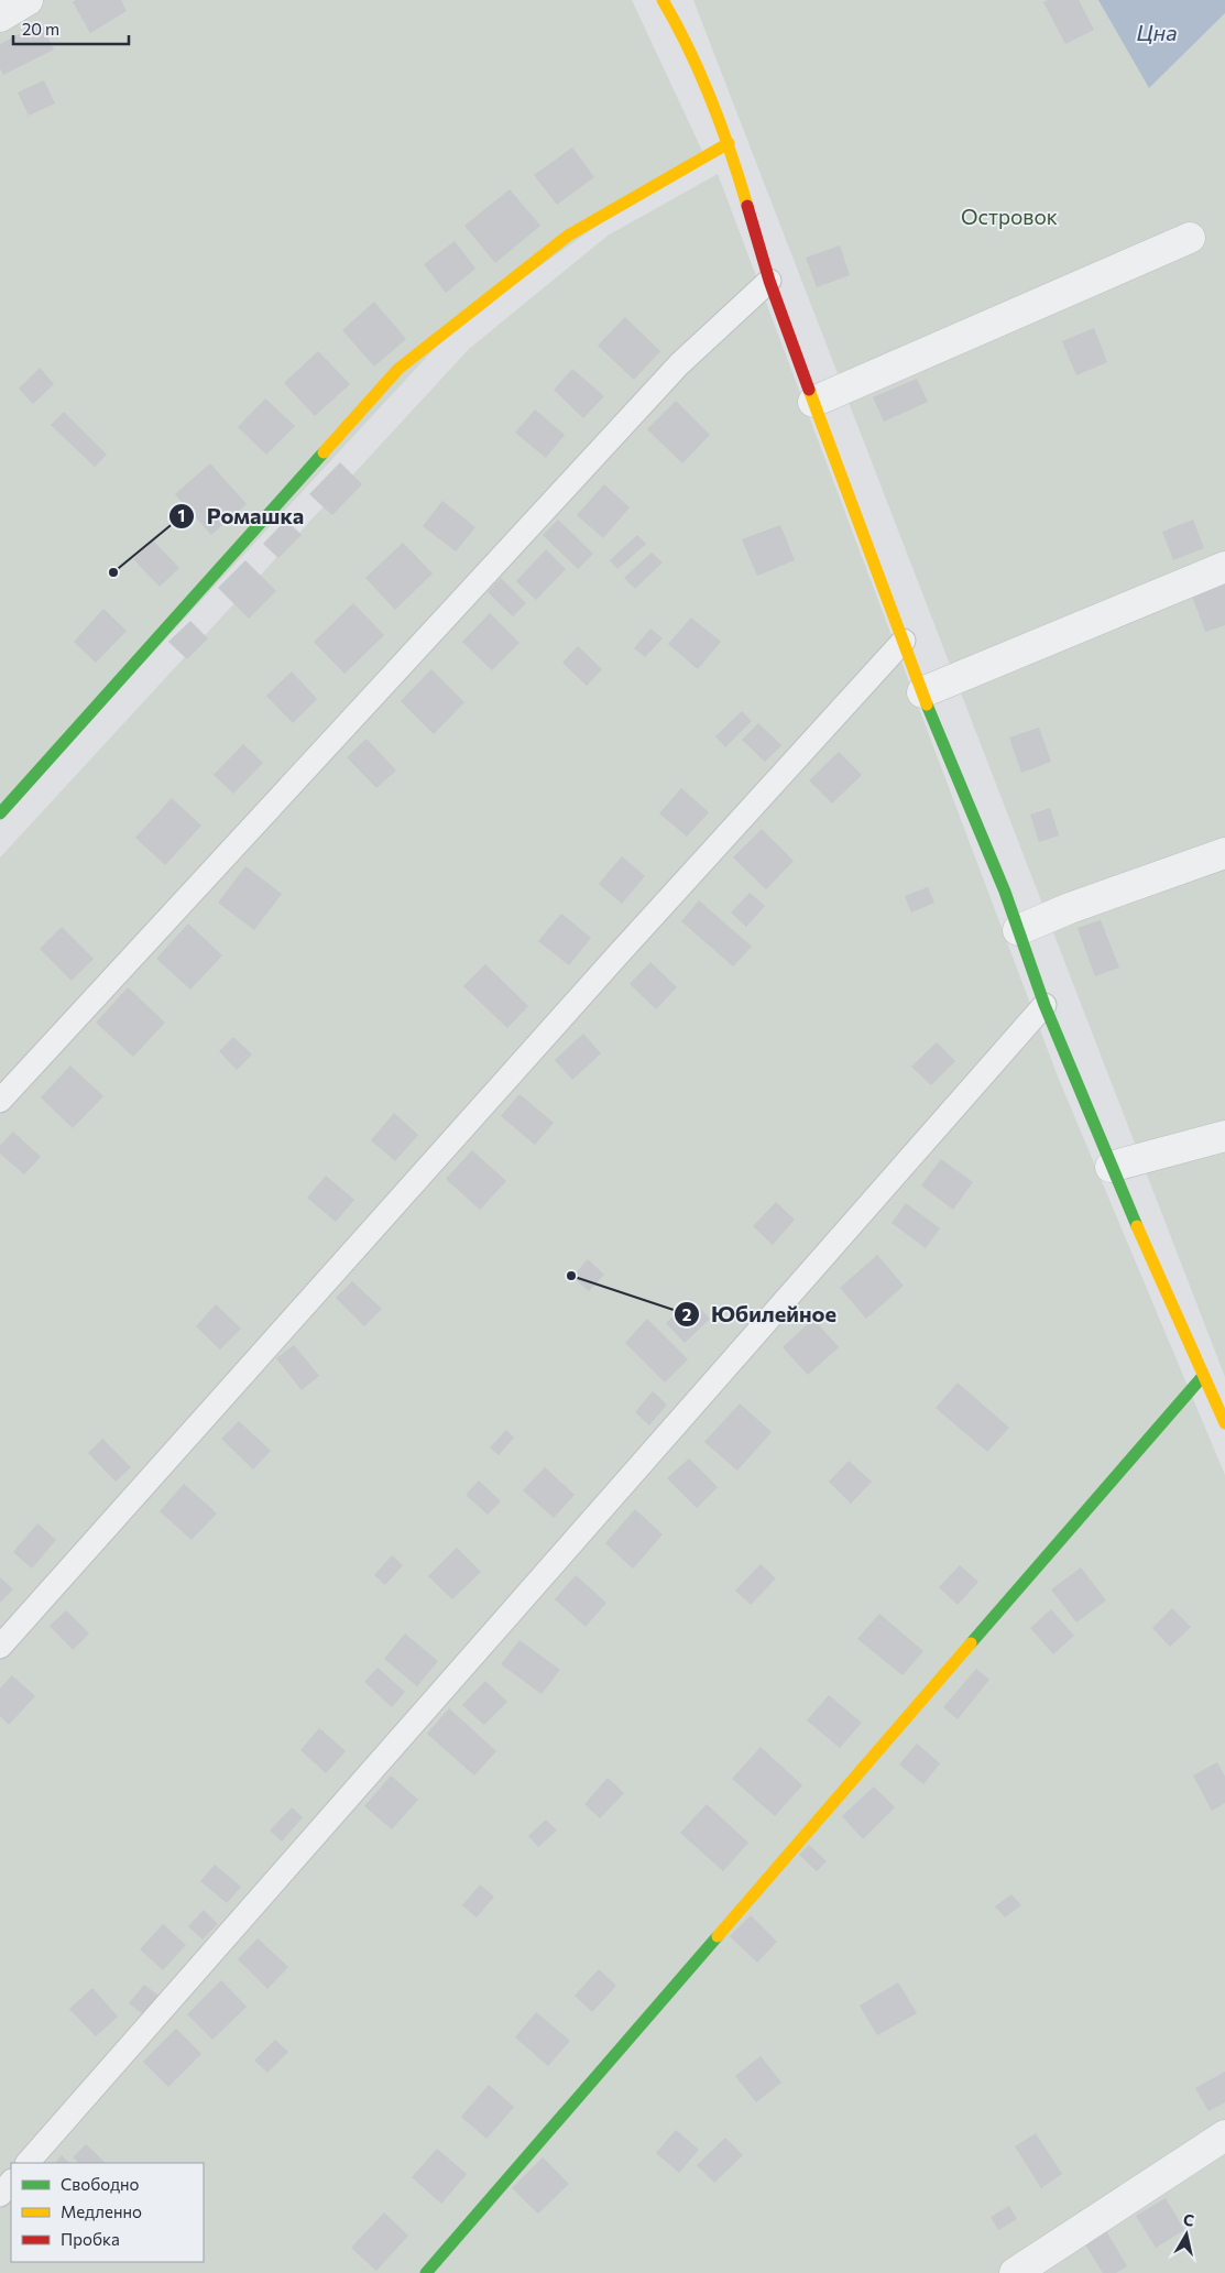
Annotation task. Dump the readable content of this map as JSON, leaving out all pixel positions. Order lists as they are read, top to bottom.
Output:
{
  "water": ["Цна"],
  "parks": ["Островок"],
  "places": ["Ромашка", "Юбилейное"],
  "legend": ["Свободно", "Медленно", "Пробка"],
  "scale_bar": "20 m",
  "north": "top"
}
